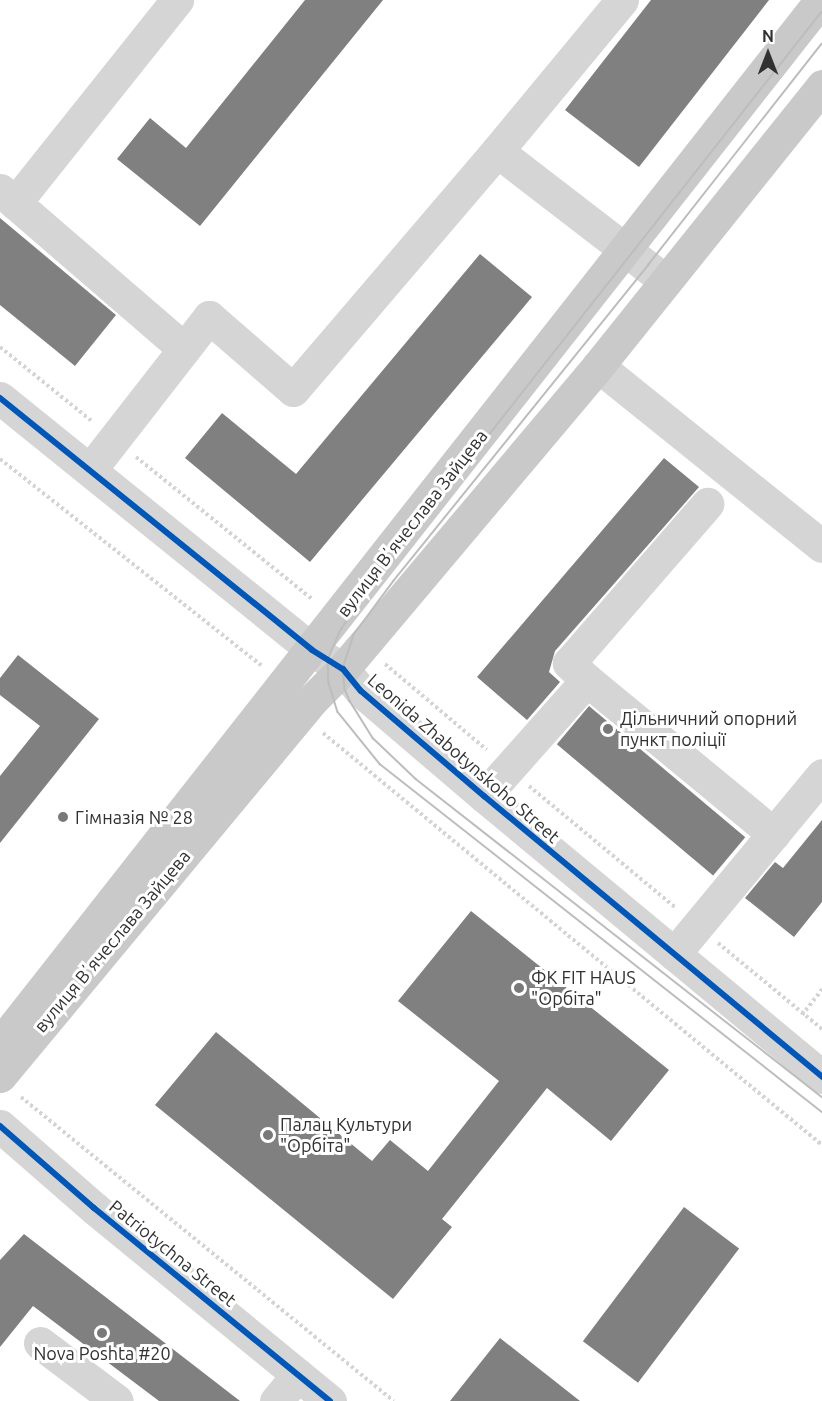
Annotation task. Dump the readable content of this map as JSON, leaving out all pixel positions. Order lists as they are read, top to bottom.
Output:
{
  "streets": {
    "main road": ["вулиця Вʼячеслава Зайцева"],
    "street": ["Leonida Zhabotynskoho Street", "Patriotychna Street"]
  },
  "crossings": [
    ["вулиця Вʼячеслава Зайцева", "Leonida Zhabotynskoho Street"]
  ],
  "places": [
    "Дільничний опорний пункт поліції",
    "Гімназія № 28",
    "ФК FIT HAUS \"Орбіта\"",
    "Палац Культури \"Орбіта\"",
    "Nova Poshta #20"
  ],
  "north": "top"
}
